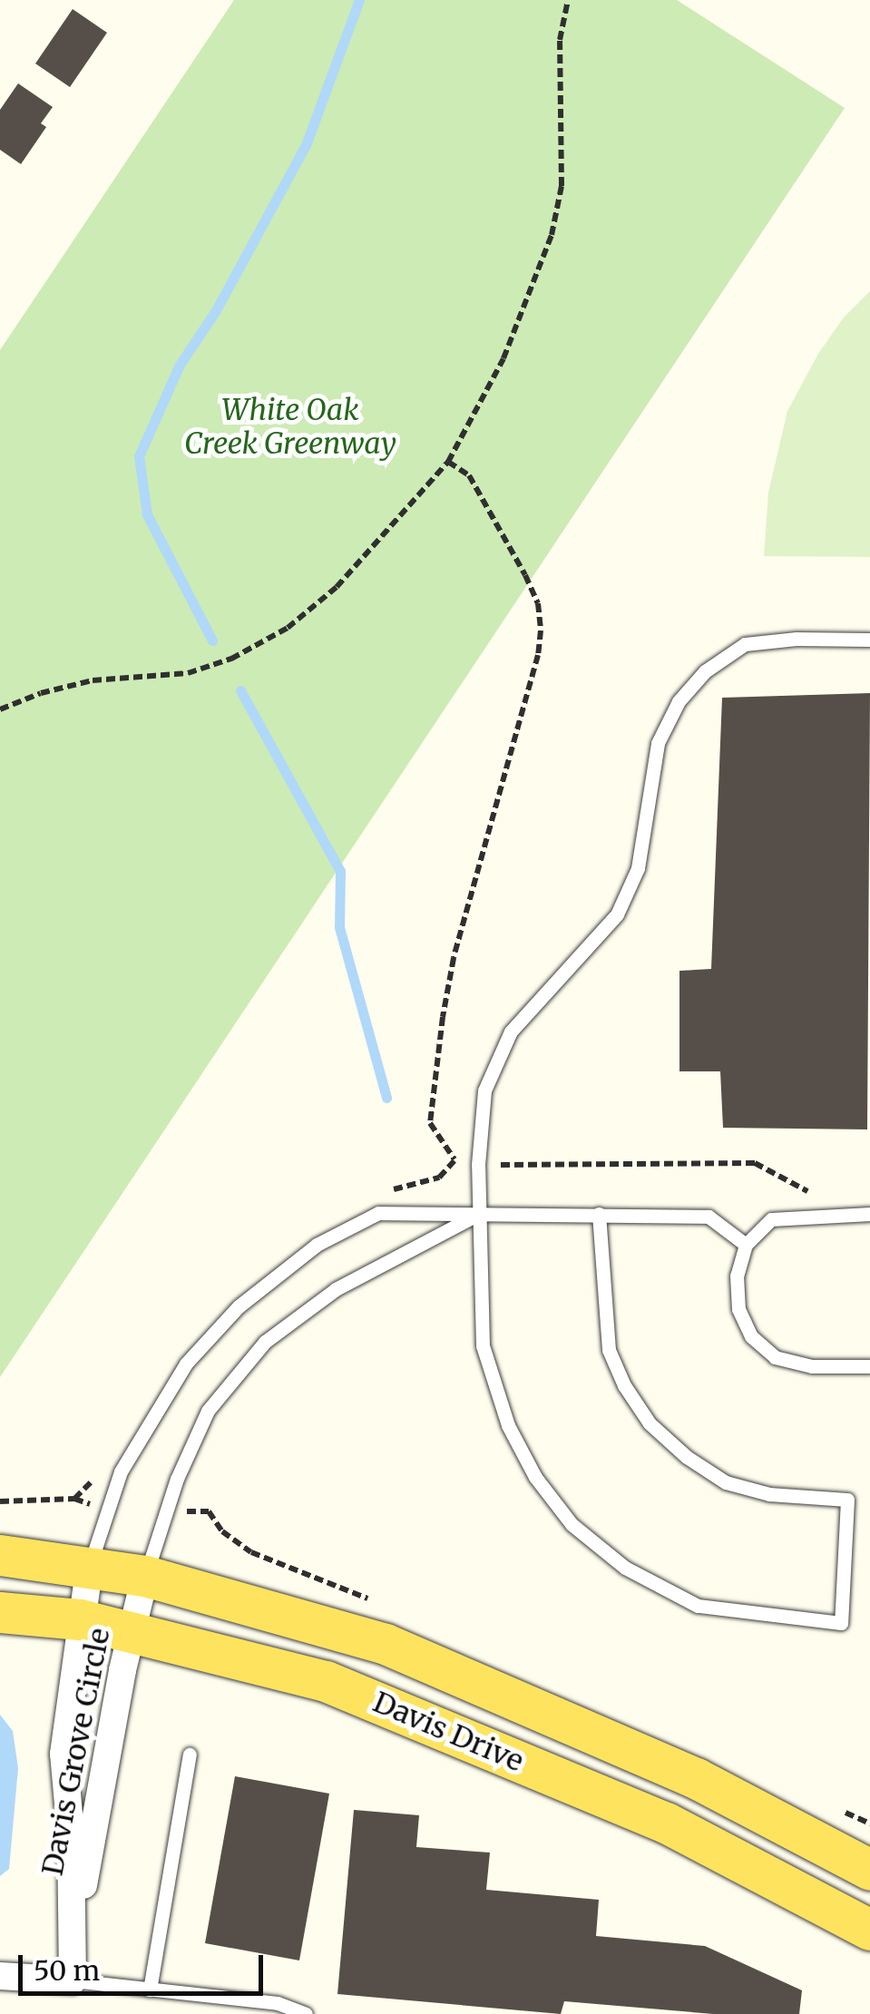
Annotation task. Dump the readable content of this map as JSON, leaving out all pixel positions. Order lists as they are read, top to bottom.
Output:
{
  "streets": {
    "main road": ["Davis Drive"],
    "street": ["Davis Grove Circle"]
  },
  "crossings": [
    ["Davis Drive", "Davis Grove Circle"]
  ],
  "parks": ["White Oak Creek Greenway"],
  "scale_bar": "50 m"
}
